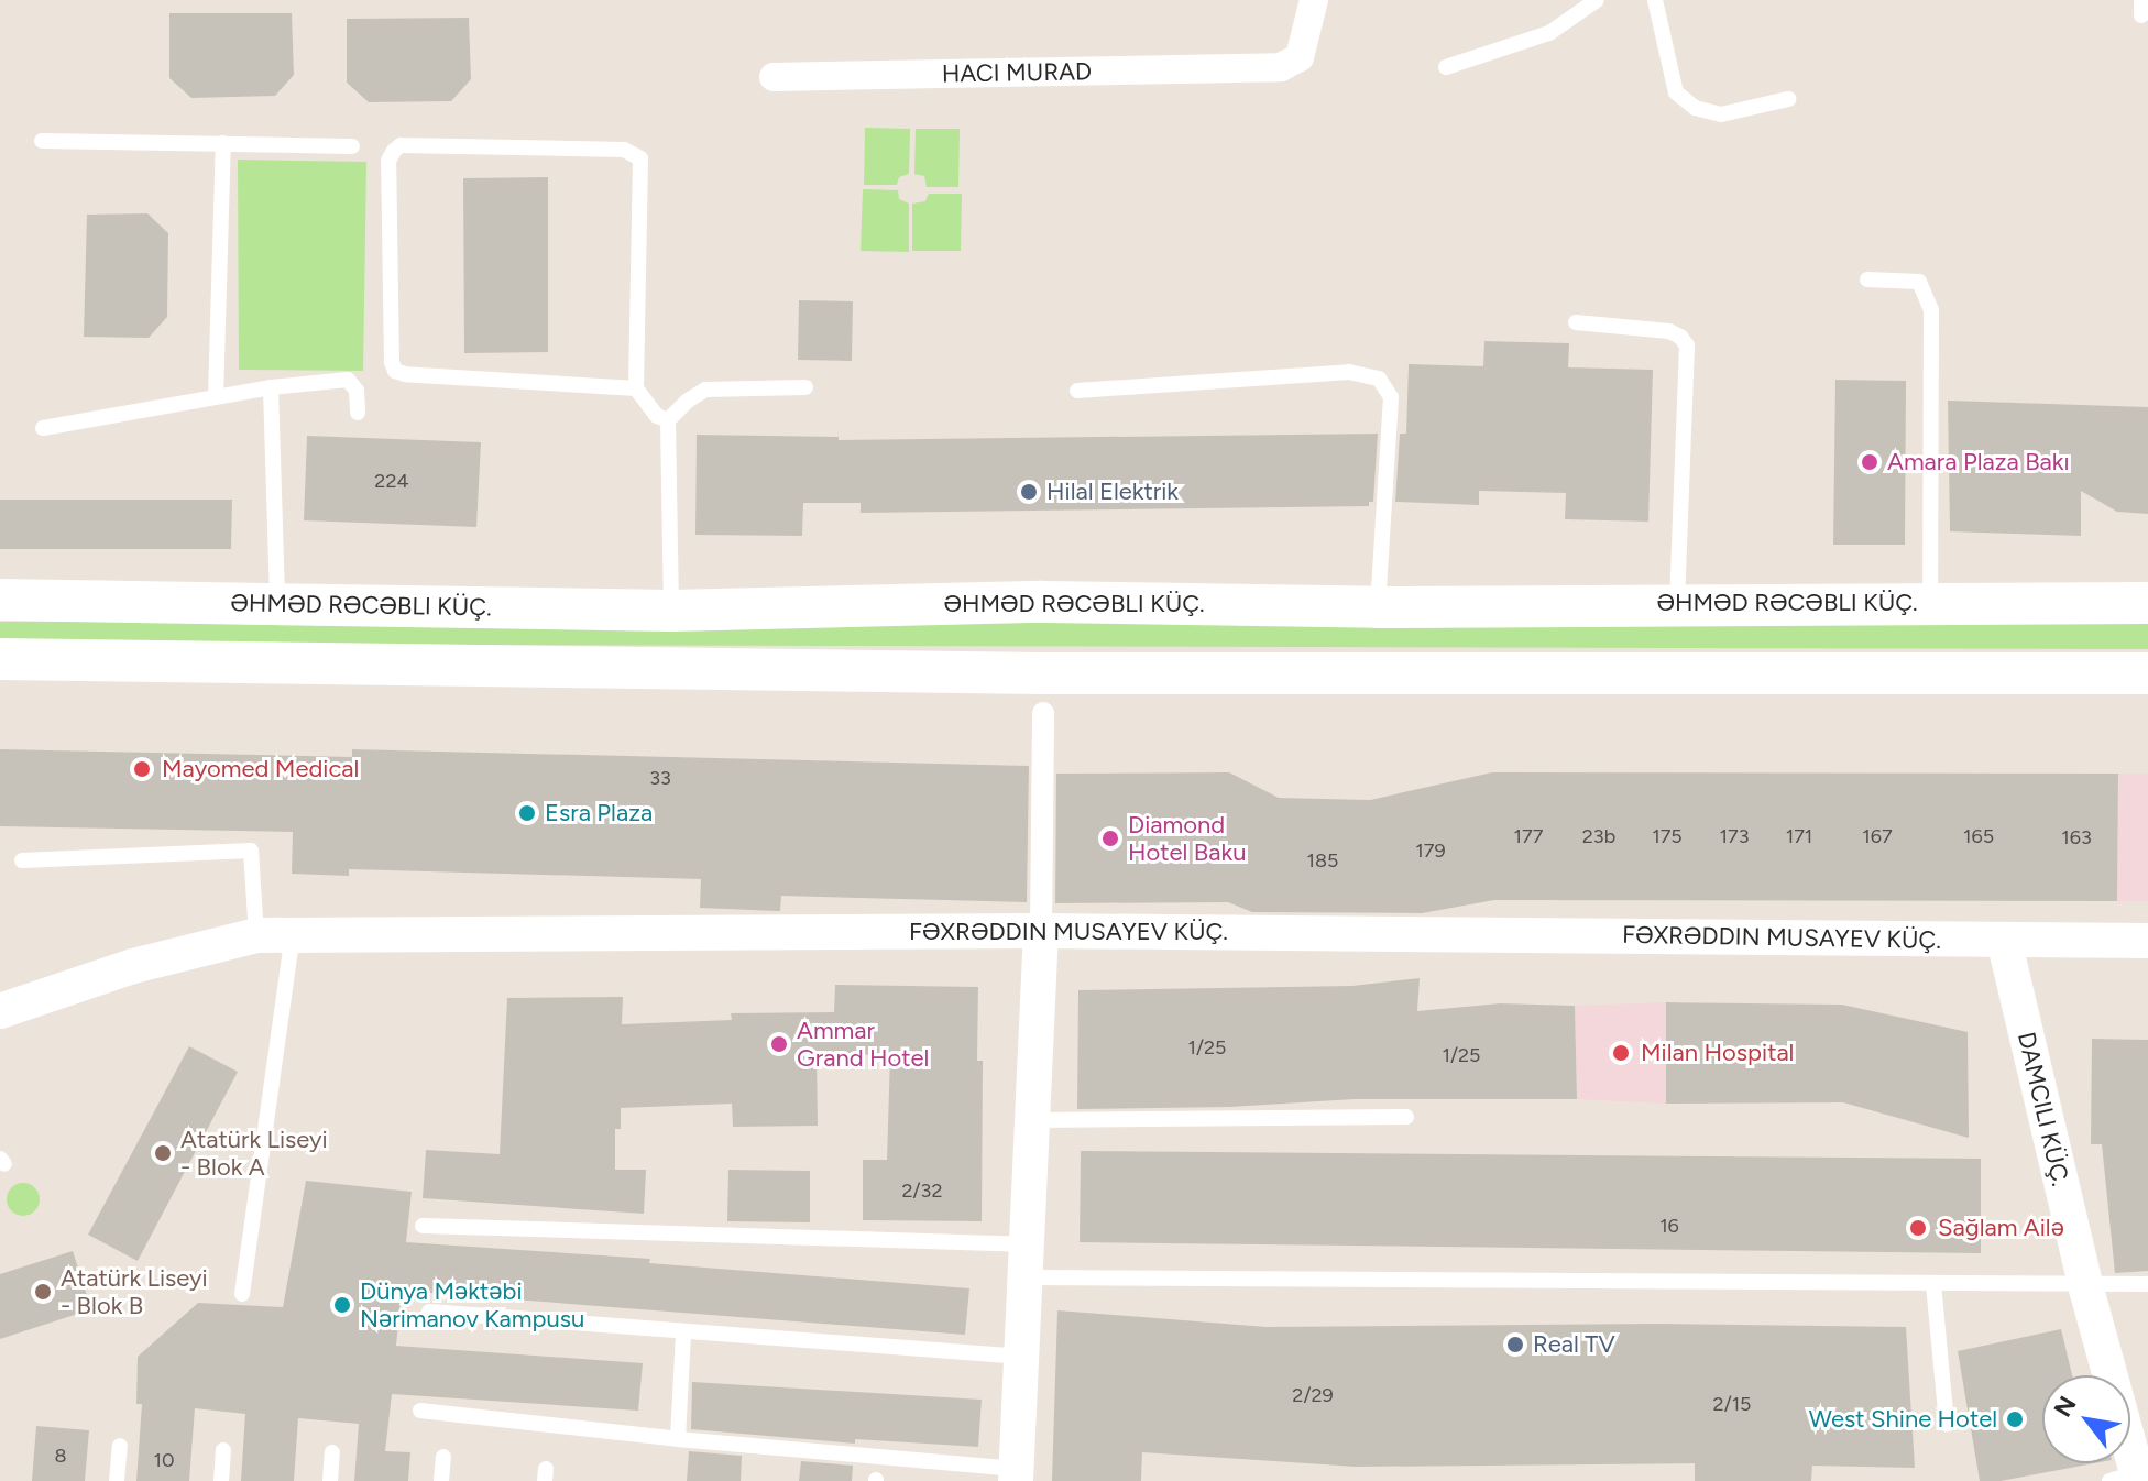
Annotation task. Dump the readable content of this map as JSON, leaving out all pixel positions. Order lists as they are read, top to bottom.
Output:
{
  "streets": {
    "main road": ["ƏHMƏD RƏCƏBLI KÜÇ."],
    "street": ["FƏXRƏDDIN MUSAYEV KÜÇ."]
  },
  "places": [
    "Amara Plaza Bakı",
    "Hilal Elektrik",
    "Mayomed Medical",
    "Esra Plaza",
    "Diamond Hotel Baku",
    "Ammar Grand Hotel",
    "Milan Hospital",
    "Atatürk Liseyi - Blok A",
    "Sağlam Ailə",
    "Atatürk Liseyi - Blok B",
    "Dünya Məktəbi Nərimanov Kampusu",
    "Real TV",
    "West Shine Hotel"
  ],
  "house_numbers": [
    "224",
    "33",
    "177",
    "23b",
    "175",
    "173",
    "171",
    "167",
    "165",
    "163",
    "179",
    "185",
    "1/25",
    "1/25",
    "2/32",
    "16",
    "2/29",
    "2/15",
    "8",
    "10"
  ],
  "north": "top left"
}
